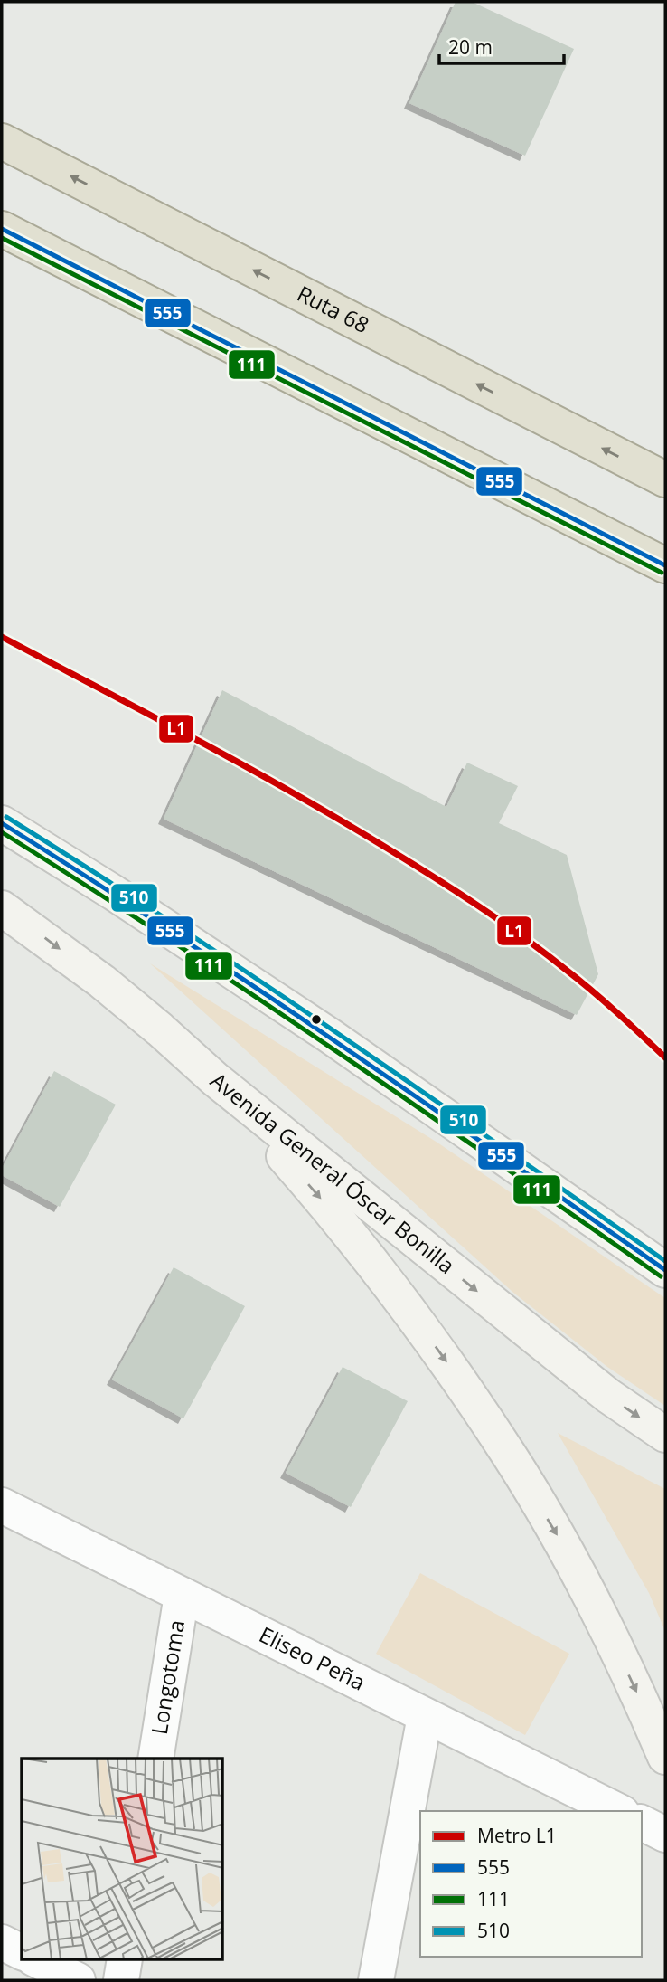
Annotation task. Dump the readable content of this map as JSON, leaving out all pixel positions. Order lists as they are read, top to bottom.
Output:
{
  "streets": {
    "highway": ["Ruta 68"],
    "main road": ["Avenida General Óscar Bonilla"],
    "street": ["Eliseo Peña", "Longotoma"]
  },
  "crossings": [
    ["Eliseo Peña", "Longotoma"]
  ],
  "lines": [
    "transit line 555",
    "transit line 111",
    "metro line L1",
    "transit line 510"
  ],
  "legend": [
    "Metro L1",
    "555",
    "111",
    "510"
  ],
  "scale_bar": "20 m"
}
